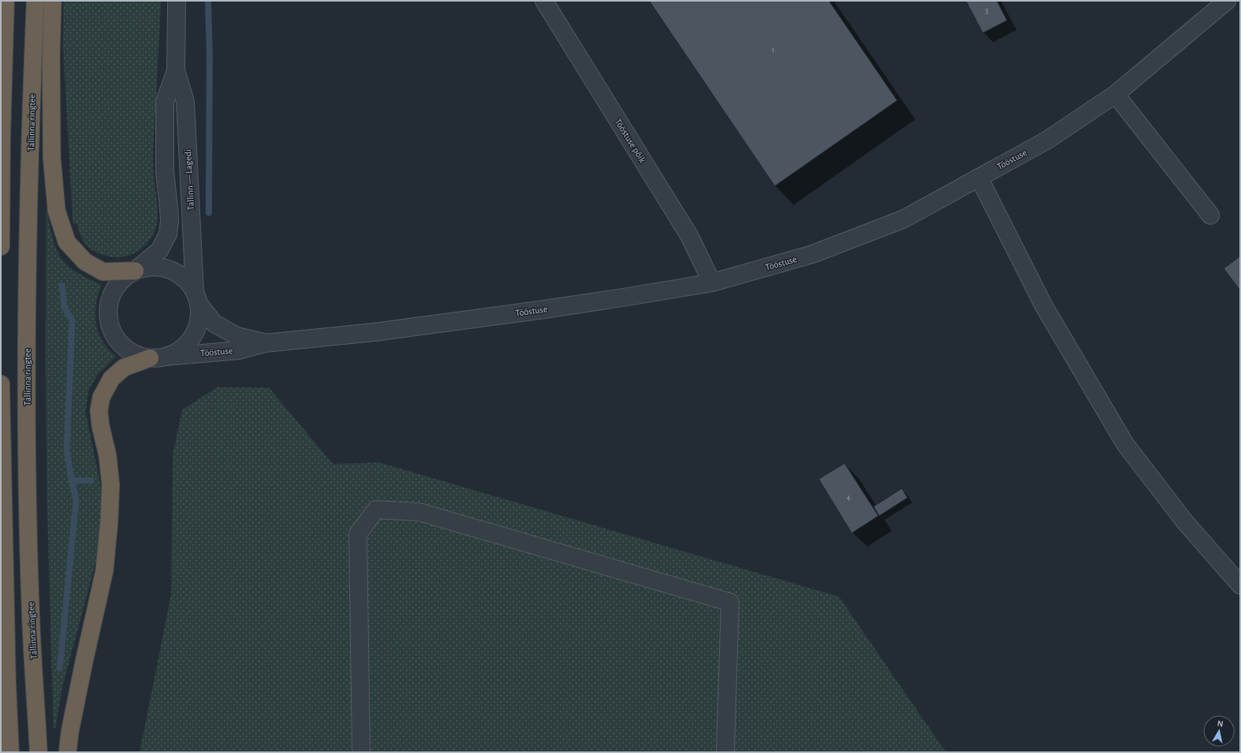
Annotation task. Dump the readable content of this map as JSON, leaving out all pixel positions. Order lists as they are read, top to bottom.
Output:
{
  "streets": {
    "highway": ["Tallinna ringtee"],
    "street": ["Tööstuse põik", "Tööstuse", "Tallinn — Lagedi"]
  },
  "crossings": [
    ["Tööstuse põik", "Tööstuse"],
    ["Tööstuse", "Tallinn — Lagedi"]
  ],
  "house_numbers": ["3", "1", "4"],
  "north": "top"
}
